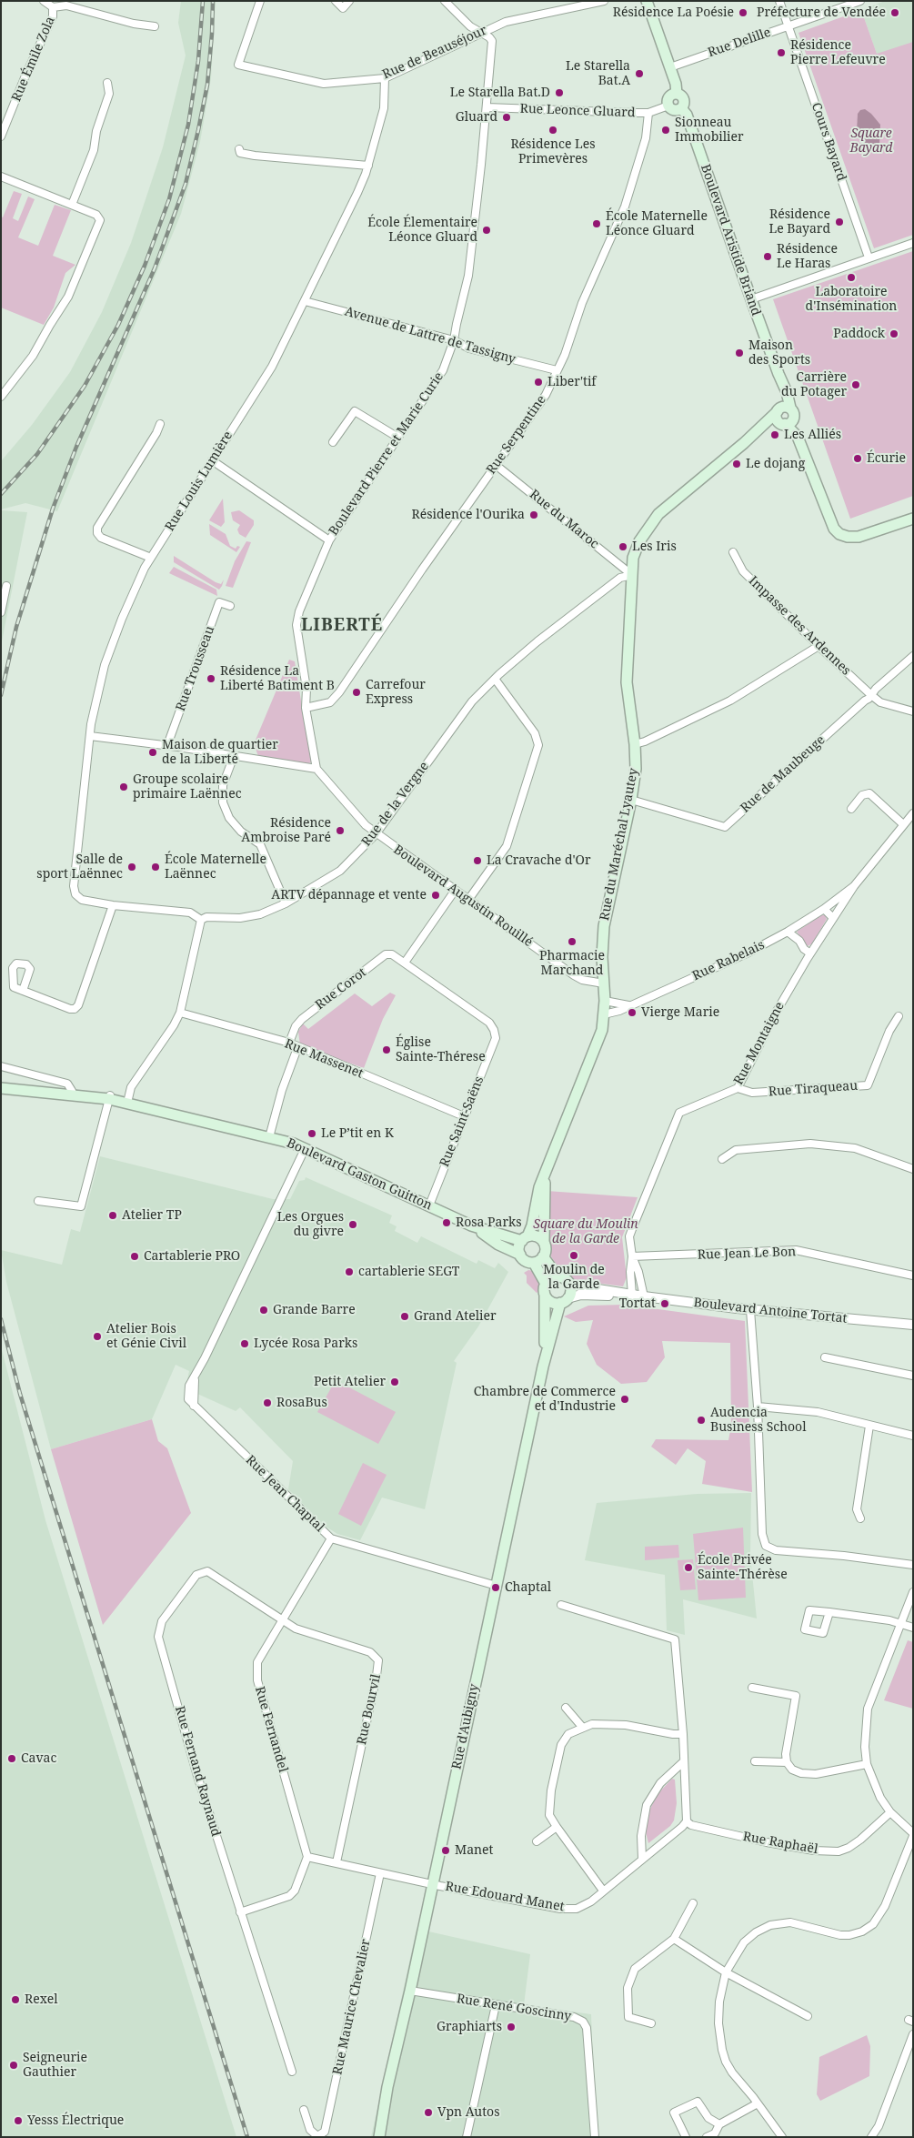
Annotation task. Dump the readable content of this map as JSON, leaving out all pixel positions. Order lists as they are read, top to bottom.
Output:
{
  "streets": {
    "main road": [
      "Boulevard Aristide Briand",
      "Rue du Maréchal Lyautey",
      "Boulevard Gaston Guitton",
      "Rue d'Aubigny"
    ],
    "street": [
      "Rue Delille",
      "Rue de Beauséjour",
      "Rue Émile Zola",
      "Rue Leonce Gluard",
      "Cours Bayard",
      "Avenue de Lattre de Tassigny",
      "Rue Serpentine",
      "Boulevard Pierre et Marie Curie",
      "Rue Louis Lumière",
      "Rue du Maroc",
      "Impasse des Ardennes",
      "Rue Trousseau",
      "Rue de Maubeuge",
      "Rue de la Vergne",
      "Boulevard Augustin Rouillé",
      "Rue Rabelais",
      "Rue Corot",
      "Rue Montaigne",
      "Rue Massenet",
      "Rue Tiraqueau",
      "Rue Saint-Saëns",
      "Rue Jean Le Bon",
      "Boulevard Antoine Tortat",
      "Rue Jean Chaptal",
      "Rue Bourvil",
      "Rue Fernandel",
      "Rue Fernand Raynaud",
      "Rue Raphaël",
      "Rue Edouard Manet",
      "Rue Maurice Chevalier",
      "Rue René Goscinny"
    ]
  },
  "crossings": [
    ["Rue Delille", "Cours Bayard"],
    ["Rue Delille", "Boulevard Aristide Briand"],
    ["Rue de Beauséjour", "Boulevard Pierre et Marie Curie"],
    ["Rue de Beauséjour", "Rue Louis Lumière"],
    ["Rue Leonce Gluard", "Boulevard Aristide Briand"],
    ["Rue Leonce Gluard", "Rue Serpentine"],
    ["Rue Leonce Gluard", "Boulevard Pierre et Marie Curie"],
    ["Boulevard Aristide Briand", "Rue du Maréchal Lyautey"],
    ["Avenue de Lattre de Tassigny", "Rue Serpentine"],
    ["Avenue de Lattre de Tassigny", "Boulevard Pierre et Marie Curie"],
    ["Avenue de Lattre de Tassigny", "Rue Louis Lumière"],
    ["Rue Serpentine", "Boulevard Pierre et Marie Curie"],
    ["Rue Serpentine", "Rue du Maroc"],
    ["Boulevard Pierre et Marie Curie", "Boulevard Augustin Rouillé"],
    ["Rue du Maroc", "Rue de la Vergne"],
    ["Rue du Maroc", "Rue du Maréchal Lyautey"],
    ["Impasse des Ardennes", "Rue de Maubeuge"],
    ["Rue de Maubeuge", "Rue du Maréchal Lyautey"],
    ["Rue de la Vergne", "Rue du Maréchal Lyautey"],
    ["Rue de la Vergne", "Boulevard Augustin Rouillé"],
    ["Rue du Maréchal Lyautey", "Boulevard Augustin Rouillé"],
    ["Rue du Maréchal Lyautey", "Rue Rabelais"],
    ["Rue du Maréchal Lyautey", "Boulevard Gaston Guitton"],
    ["Rue Rabelais", "Rue Montaigne"],
    ["Rue Corot", "Rue Massenet"],
    ["Rue Corot", "Rue Saint-Saëns"],
    ["Rue Montaigne", "Rue Tiraqueau"],
    ["Rue Montaigne", "Rue Jean Le Bon"],
    ["Rue Montaigne", "Boulevard Antoine Tortat"],
    ["Rue Massenet", "Rue Saint-Saëns"],
    ["Rue Saint-Saëns", "Boulevard Gaston Guitton"],
    ["Boulevard Gaston Guitton", "Rue Jean Chaptal"],
    ["Boulevard Antoine Tortat", "Rue d'Aubigny"],
    ["Rue Jean Chaptal", "Rue d'Aubigny"],
    ["Rue Jean Chaptal", "Rue Fernandel"],
    ["Rue Bourvil", "Rue Fernandel"],
    ["Rue Bourvil", "Rue Fernand Raynaud"],
    ["Rue Bourvil", "Rue Edouard Manet"],
    ["Rue d'Aubigny", "Rue Edouard Manet"],
    ["Rue d'Aubigny", "Rue René Goscinny"],
    ["Rue Fernandel", "Rue Fernand Raynaud"],
    ["Rue Fernandel", "Rue Edouard Manet"],
    ["Rue Raphaël", "Rue Edouard Manet"],
    ["Rue Edouard Manet", "Rue Maurice Chevalier"]
  ],
  "districts": ["LIBERTÉ"],
  "parks": ["Square Bayard", "Square du Moulin de la Garde"],
  "places": [
    "Résidence La Poésie",
    "Préfecture de Vendée",
    "Résidence Pierre Lefeuvre",
    "Le Starella Bat.A",
    "Le Starella Bat.D",
    "Gluard",
    "Résidence Les Primevères",
    "Sionneau Immobilier",
    "Résidence Le Bayard",
    "École Maternelle Léonce Gluard",
    "École Élementaire Léonce Gluard",
    "Résidence Le Haras",
    "Laboratoire d'Insémination",
    "Paddock",
    "Maison des Sports",
    "Liber'tif",
    "Carrière du Potager",
    "Les Alliés",
    "Écurie",
    "Le dojang",
    "Résidence l'Ourika",
    "Les Iris",
    "Résidence La Liberté Batiment B",
    "Carrefour Express",
    "Maison de quartier de la Liberté",
    "Groupe scolaire primaire Laënnec",
    "Résidence Ambroise Paré",
    "La Cravache d'Or",
    "Salle de sport Laënnec",
    "École Maternelle Laënnec",
    "ARTV dépannage et vente",
    "Pharmacie Marchand",
    "Vierge Marie",
    "Église Sainte-Thérese",
    "Le P’tit en K",
    "Atelier TP",
    "Rosa Parks",
    "Les Orgues du givre",
    "Moulin de la Garde",
    "Cartablerie PRO",
    "cartablerie SEGT",
    "Tortat",
    "Grande Barre",
    "Grand Atelier",
    "Atelier Bois et Génie Civil",
    "Lycée Rosa Parks",
    "Petit Atelier",
    "Chambre de Commerce et d'Industrie",
    "RosaBus",
    "Audencia Business School",
    "École Privée Sainte-Thérèse",
    "Chaptal",
    "Cavac",
    "Manet",
    "Rexel",
    "Graphiarts",
    "Seigneurie Gauthier",
    "Vpn Autos",
    "Yesss Électrique"
  ]
}
